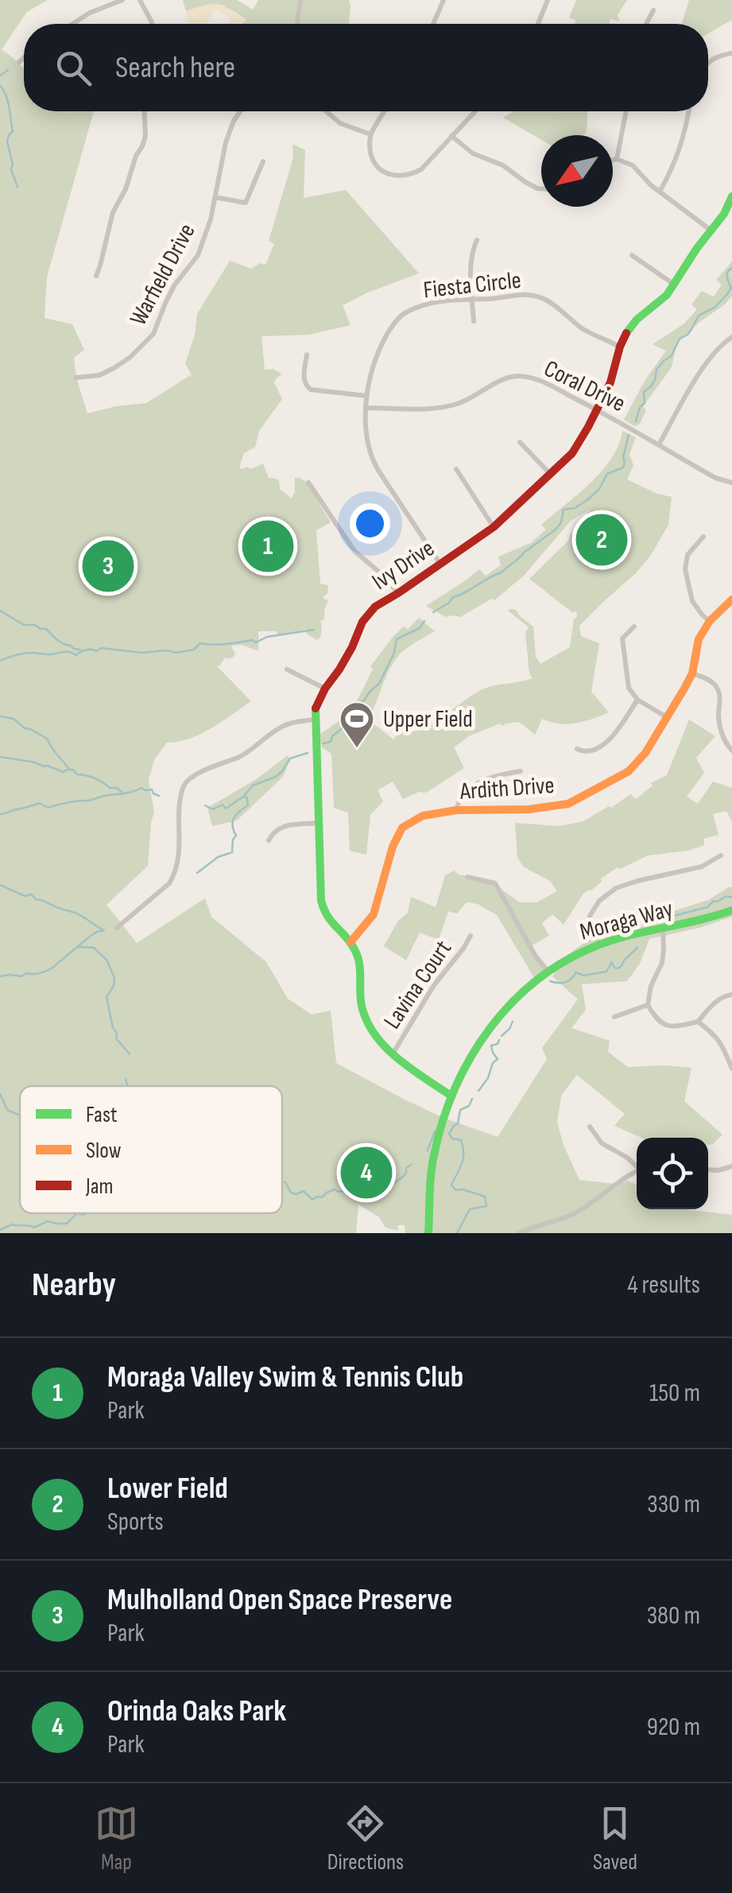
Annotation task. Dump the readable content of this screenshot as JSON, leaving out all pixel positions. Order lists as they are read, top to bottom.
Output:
{
  "streets": {
    "street": [
      "Warfield Drive",
      "Fiesta Circle",
      "Coral Drive",
      "Ivy Drive",
      "Ardith Drive",
      "Moraga Way",
      "Lavina Court"
    ]
  },
  "crossings": [
    ["Fiesta Circle", "Coral Drive"],
    ["Fiesta Circle", "Ivy Drive"],
    ["Coral Drive", "Ivy Drive"],
    ["Ivy Drive", "Ardith Drive"],
    ["Ivy Drive", "Moraga Way"],
    ["Ivy Drive", "Lavina Court"]
  ],
  "places": {
    "sports": ["Upper Field"]
  },
  "legend": ["Fast", "Slow", "Jam"],
  "north": "bottom left",
  "page": {
    "search": "Search here",
    "pins": [
      "2",
      "1",
      "3",
      "4"
    ],
    "heading": ["Nearby", "4 results"],
    "list": [
      {
        "mark": "1",
        "name": "Moraga Valley Swim & Tennis Club",
        "note": "Park",
        "value": "150 m"
      },
      {
        "mark": "2",
        "name": "Lower Field",
        "note": "Sports",
        "value": "330 m"
      },
      {
        "mark": "3",
        "name": "Mulholland Open Space Preserve",
        "note": "Park",
        "value": "380 m"
      },
      {
        "mark": "4",
        "name": "Orinda Oaks Park",
        "note": "Park",
        "value": "920 m"
      }
    ],
    "nav": ["Map", "Directions", "Saved"]
  }
}
